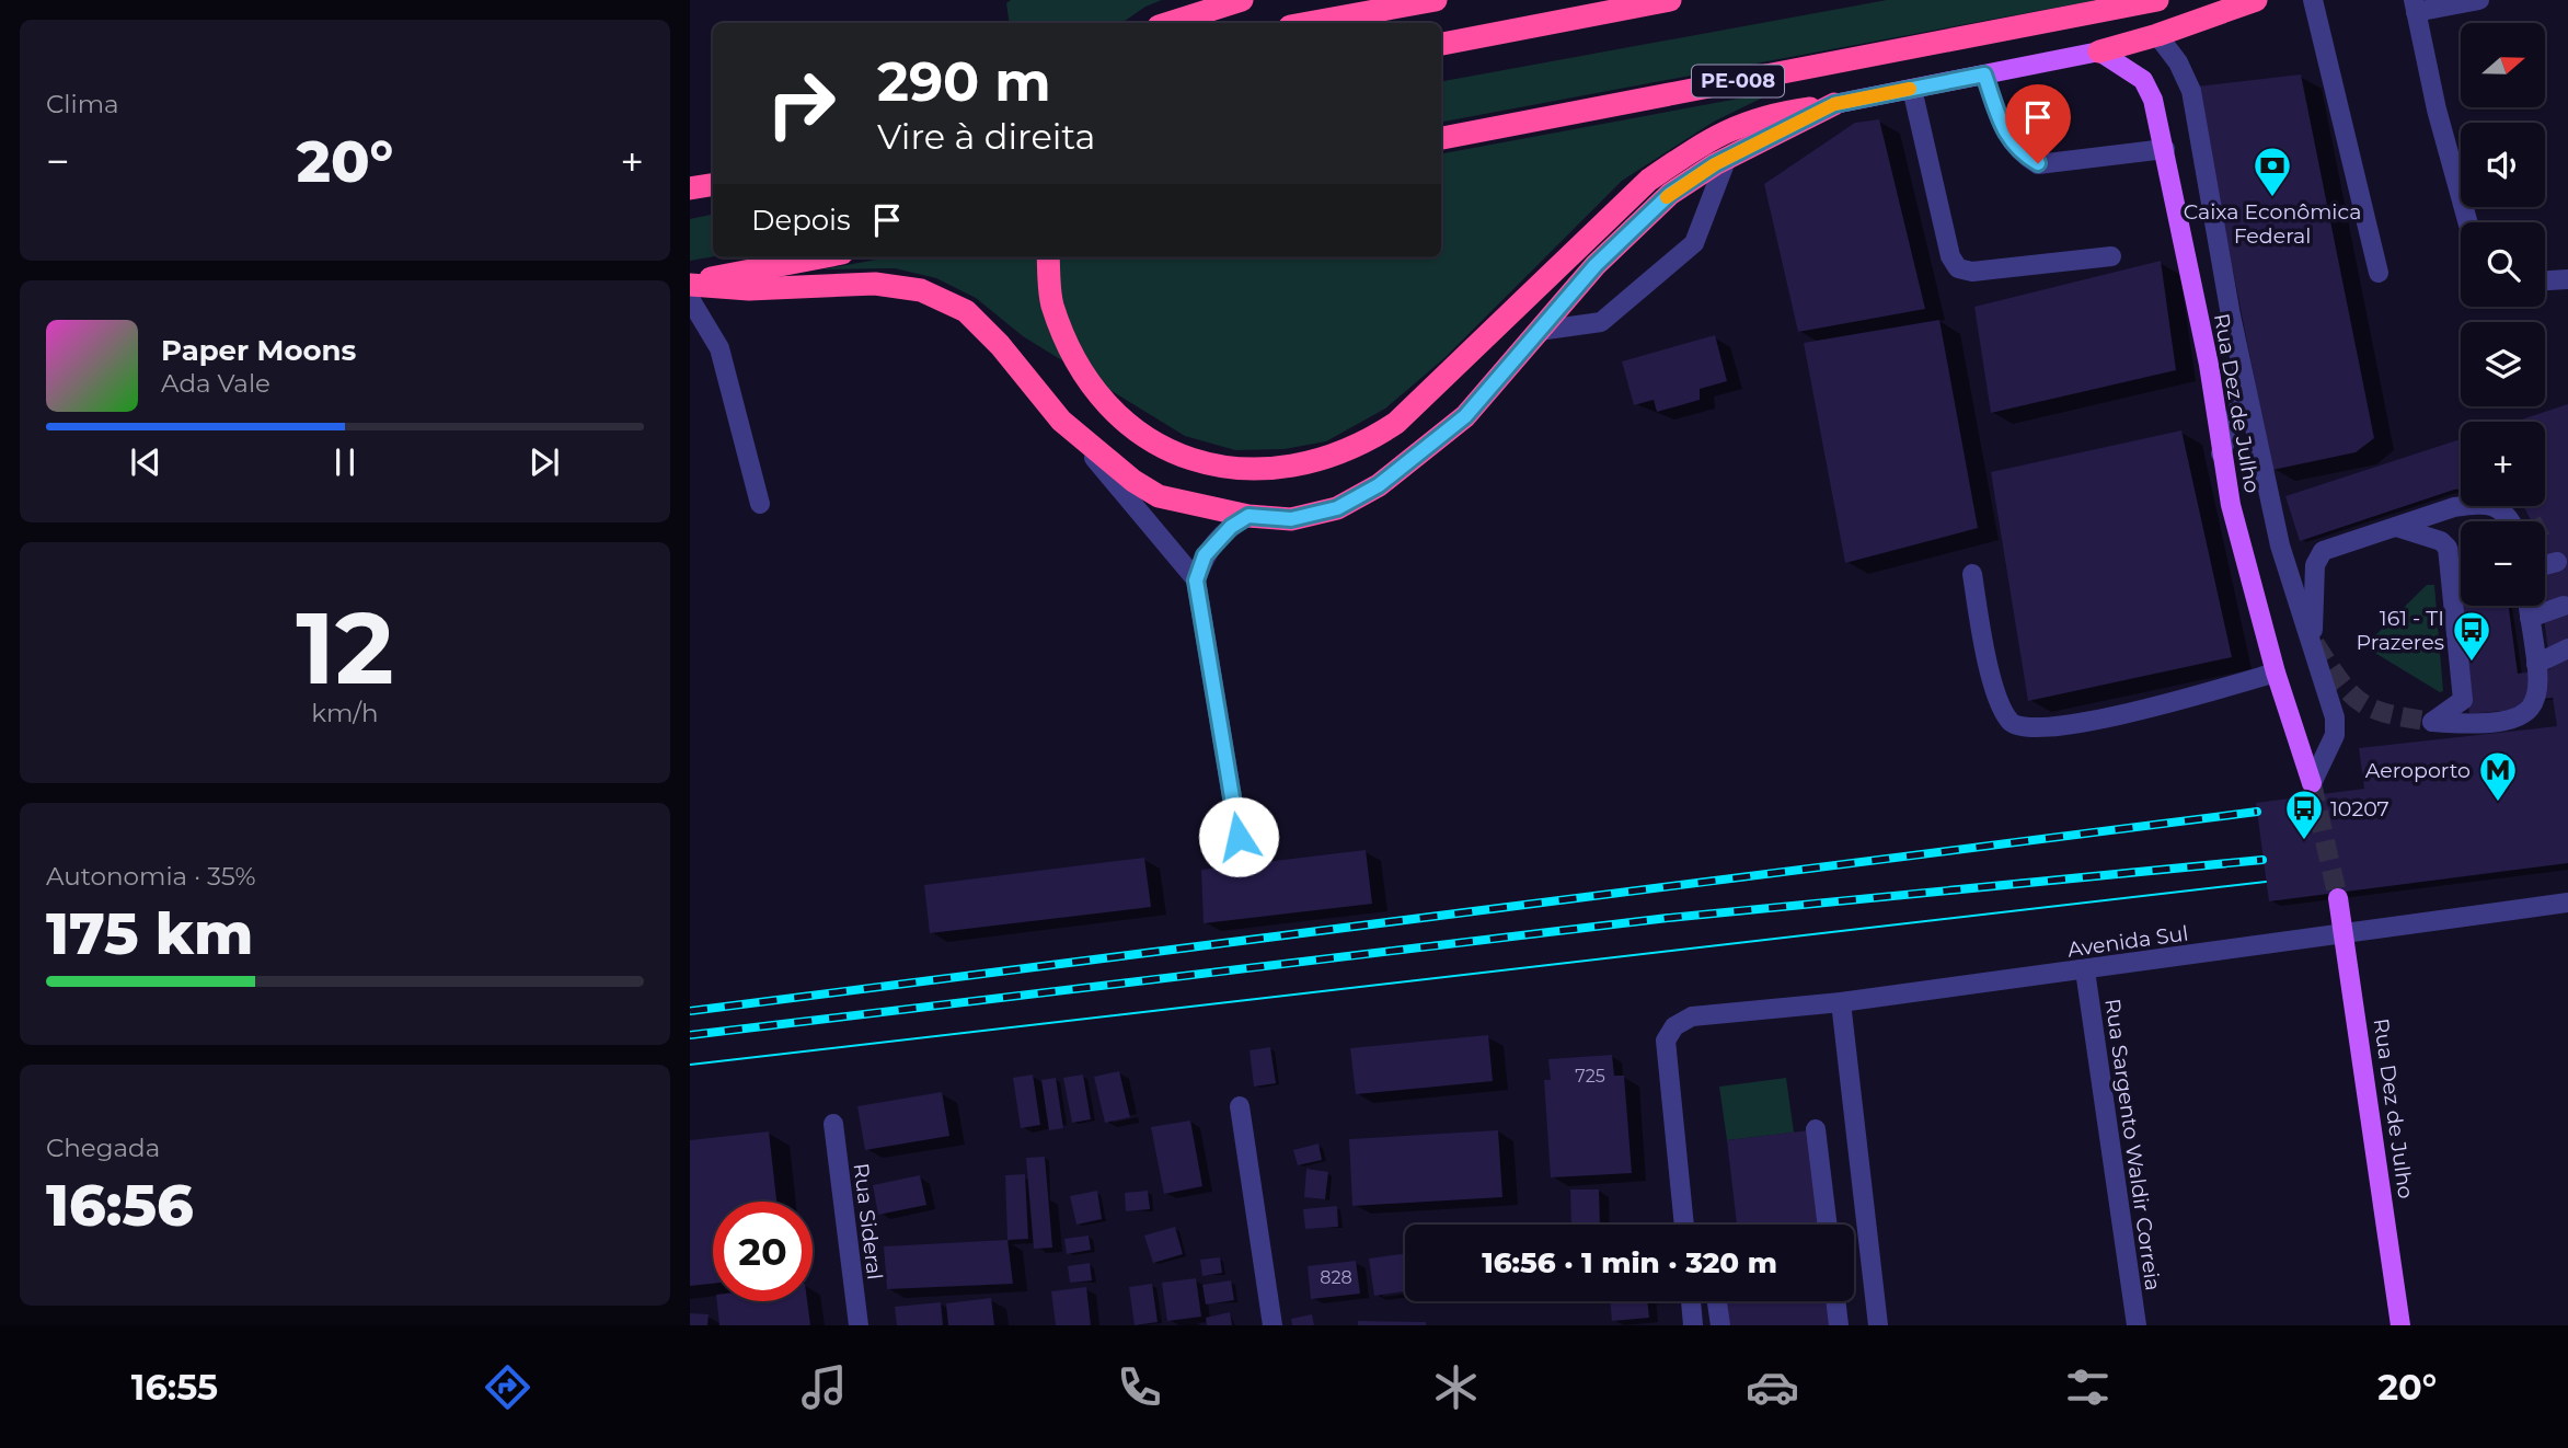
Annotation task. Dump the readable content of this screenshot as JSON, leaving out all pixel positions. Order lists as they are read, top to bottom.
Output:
{
  "streets": {
    "highway": ["PE-008"],
    "main road": ["Rua Dez de Julho"],
    "street": ["Avenida Sul", "Rua Sargento Waldir Correia", "Rua Sideral"]
  },
  "crossings": [
    ["Rua Dez de Julho", "Avenida Sul"],
    ["Avenida Sul", "Rua Sargento Waldir Correia"]
  ],
  "places": {
    "bank": ["Caixa Econômica Federal"],
    "bus stop": ["161 - TI Prazeres", "10207"],
    "metro station": ["Aeroporto"]
  },
  "house_numbers": ["725", "828"],
  "north": "right",
  "page": {
    "tile": [
      "Clima",
      ["12", "km/h"],
      ["Autonomia · 35%", "175 km"],
      ["Chegada", "16:56"]
    ],
    "map_buttons": ["+", "−"],
    "turn": ["290 m", "Vire à direita"],
    "heat": ["−", "20°", "+"],
    "then": "Depois",
    "song": ["Paper Moons", "Ada Vale"],
    "limit": "20",
    "trip": "16:56 · 1 min · 320 m",
    "tabs": ["16:55", "20°"]
  }
}
